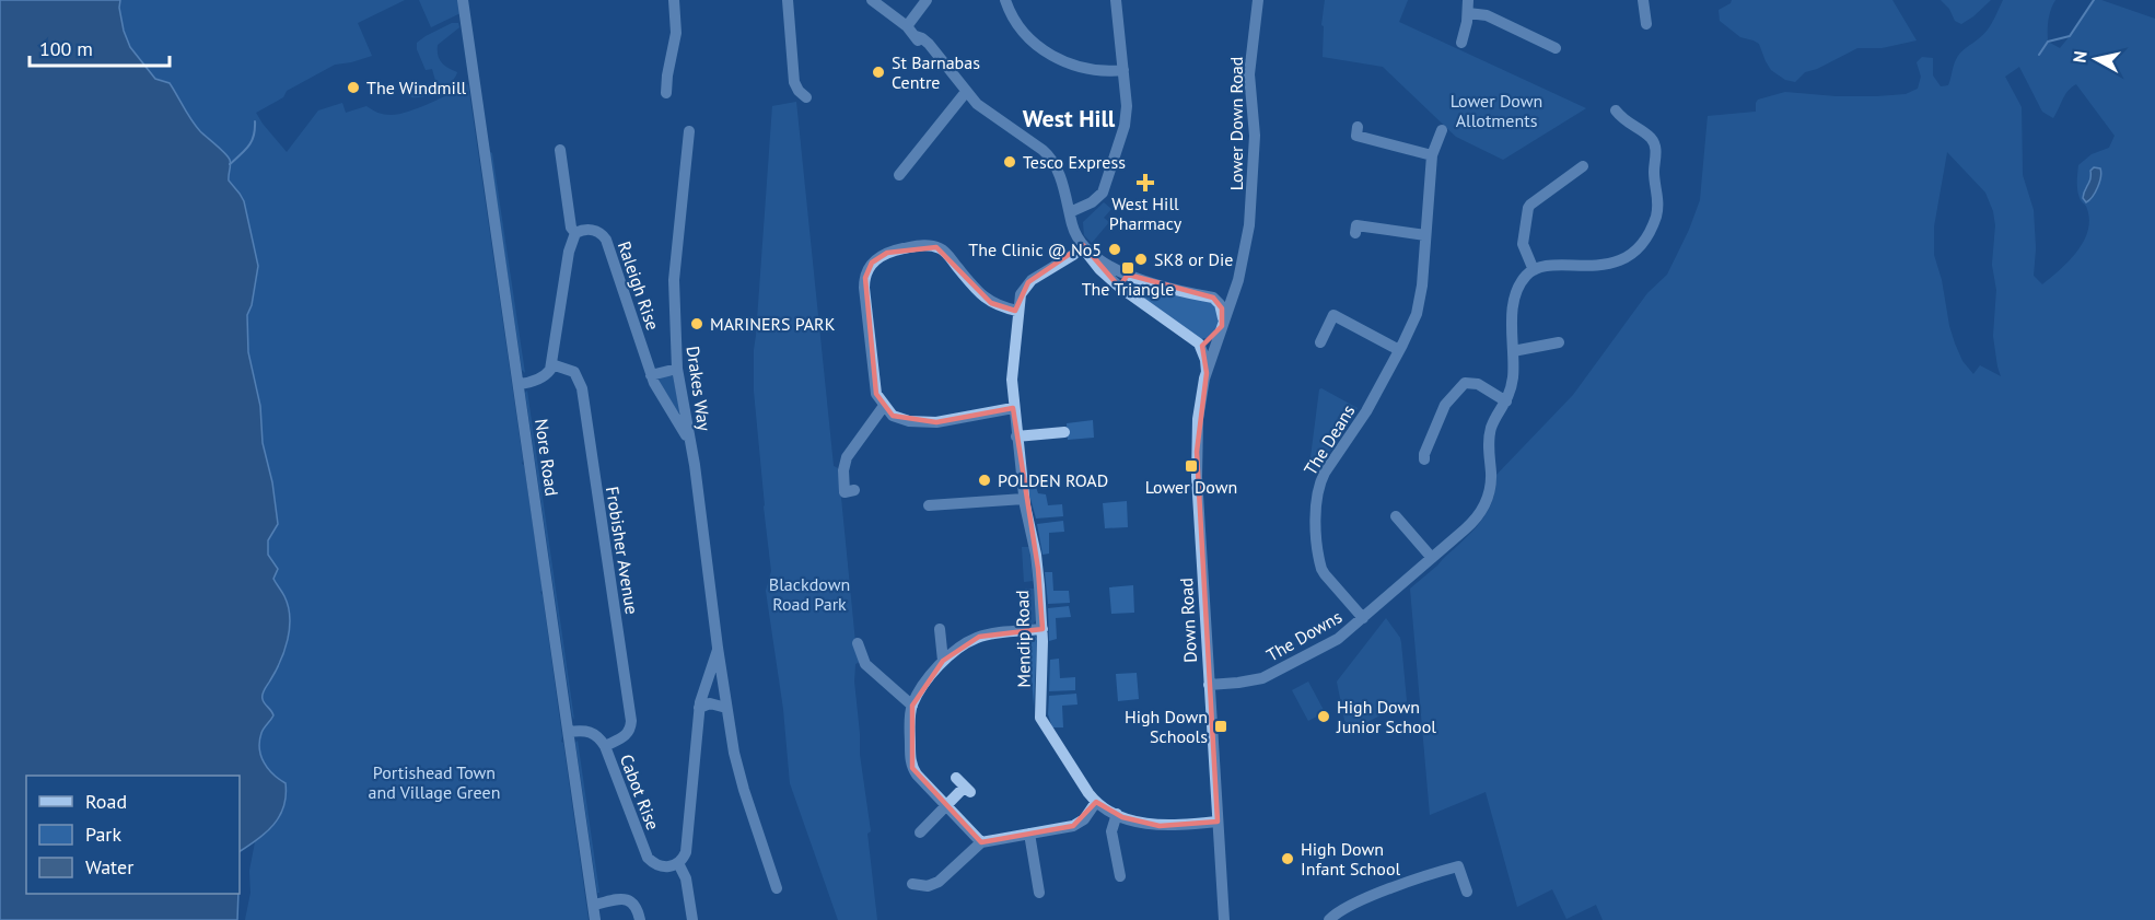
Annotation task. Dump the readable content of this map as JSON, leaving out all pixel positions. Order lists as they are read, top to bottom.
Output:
{
  "streets": {
    "street": [
      "Lower Down Road",
      "Raleigh Rise",
      "Drakes Way",
      "The Deans",
      "Nore Road",
      "Frobisher Avenue",
      "Down Road",
      "The Downs",
      "Mendip Road",
      "Cabot Rise"
    ]
  },
  "crossings": [
    ["Lower Down Road", "Down Road"],
    ["Raleigh Rise", "Drakes Way"],
    ["Drakes Way", "Cabot Rise"],
    ["The Deans", "The Downs"],
    ["Nore Road", "Cabot Rise"],
    ["Frobisher Avenue", "Cabot Rise"],
    ["Down Road", "The Downs"],
    ["Down Road", "Mendip Road"]
  ],
  "districts": ["West Hill"],
  "parks": ["Lower Down Allotments", "Blackdown Road Park", "Portishead Town and Village Green"],
  "places": {
    "other": [
      "St Barnabas Centre",
      "The Windmill",
      "Tesco Express",
      "The Clinic @ No5",
      "SK8 or Die",
      "MARINERS PARK",
      "POLDEN ROAD",
      "High Down Junior School",
      "High Down Infant School"
    ],
    "health": ["West Hill Pharmacy"],
    "transit": ["The Triangle", "Lower Down", "High Down Schools"]
  },
  "legend": ["Road", "Park", "Water"],
  "scale_bar": "100 m",
  "north": "left"
}
